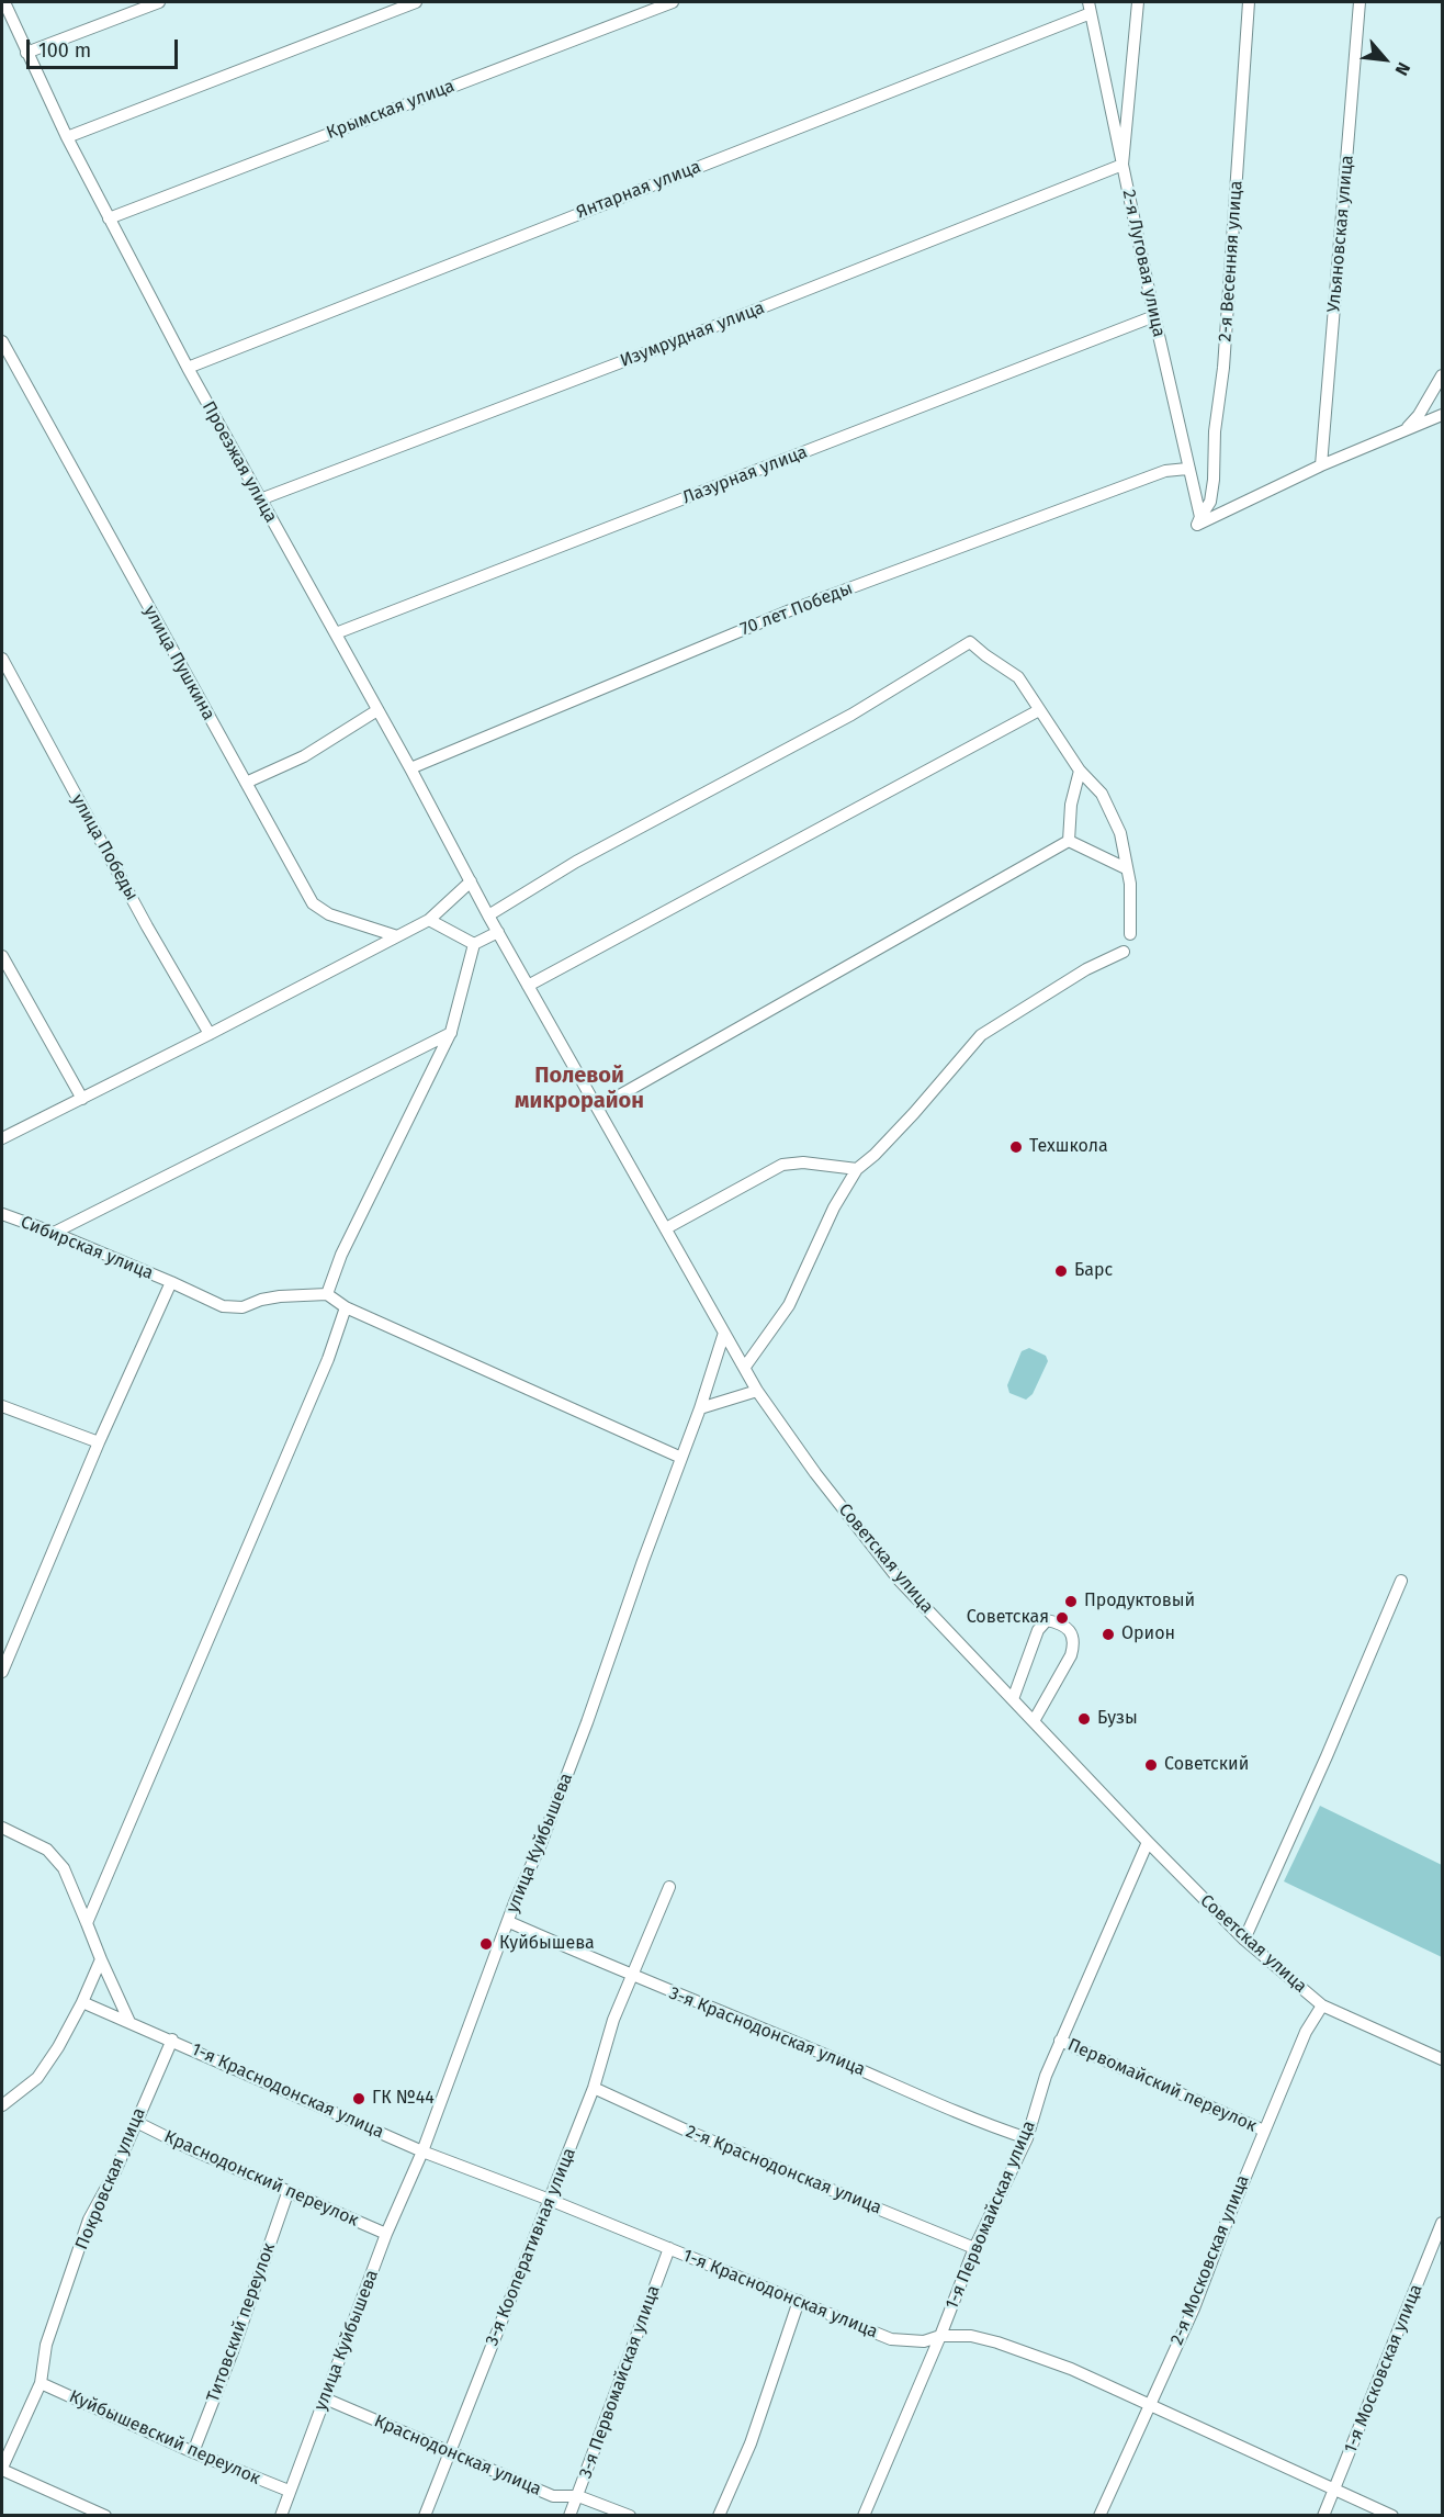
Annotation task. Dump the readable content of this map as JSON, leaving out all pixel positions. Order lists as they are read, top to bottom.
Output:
{
  "streets": {
    "street": [
      "Крымская улица",
      "Янтарная улица",
      "Ульяновская улица",
      "2-я Весенняя улица",
      "2-я Луговая улица",
      "Изумрудная улица",
      "Проезжая улица",
      "Лазурная улица",
      "70 лет Победы",
      "улица Пушкина",
      "улица Победы",
      "Сибирская улица",
      "Советская улица",
      "улица Куйбышева",
      "3-я Краснодонская улица",
      "Первомайский переулок",
      "1-я Краснодонская улица",
      "2-я Краснодонская улица",
      "Покровская улица",
      "Краснодонский переулок",
      "1-я Первомайская улица",
      "3-я Кооперативная улица",
      "2-я Московская улица",
      "Титовский переулок",
      "1-я Московская улица",
      "3-я Первомайская улица",
      "Куйбышевский переулок",
      "Краснодонская улица"
    ]
  },
  "crossings": [
    ["Крымская улица", "Проезжая улица"],
    ["Янтарная улица", "2-я Луговая улица"],
    ["Янтарная улица", "Проезжая улица"],
    ["2-я Весенняя улица", "2-я Луговая улица"],
    ["2-я Луговая улица", "Изумрудная улица"],
    ["2-я Луговая улица", "Лазурная улица"],
    ["2-я Луговая улица", "70 лет Победы"],
    ["Изумрудная улица", "Проезжая улица"],
    ["Проезжая улица", "Лазурная улица"],
    ["Проезжая улица", "70 лет Победы"],
    ["Проезжая улица", "Советская улица"],
    ["Советская улица", "улица Куйбышева"],
    ["Советская улица", "1-я Первомайская улица"],
    ["Советская улица", "2-я Московская улица"],
    ["улица Куйбышева", "3-я Краснодонская улица"],
    ["улица Куйбышева", "1-я Краснодонская улица"],
    ["улица Куйбышева", "Краснодонский переулок"],
    ["улица Куйбышева", "Куйбышевский переулок"],
    ["улица Куйбышева", "Краснодонская улица"],
    ["3-я Краснодонская улица", "1-я Первомайская улица"],
    ["3-я Краснодонская улица", "3-я Кооперативная улица"],
    ["Первомайский переулок", "1-я Первомайская улица"],
    ["Первомайский переулок", "2-я Московская улица"],
    ["1-я Краснодонская улица", "Покровская улица"],
    ["1-я Краснодонская улица", "1-я Первомайская улица"],
    ["1-я Краснодонская улица", "3-я Кооперативная улица"],
    ["1-я Краснодонская улица", "2-я Московская улица"],
    ["1-я Краснодонская улица", "1-я Московская улица"],
    ["1-я Краснодонская улица", "3-я Первомайская улица"],
    ["2-я Краснодонская улица", "1-я Первомайская улица"],
    ["2-я Краснодонская улица", "3-я Кооперативная улица"],
    ["Покровская улица", "Краснодонский переулок"],
    ["Покровская улица", "Куйбышевский переулок"],
    ["Краснодонский переулок", "Титовский переулок"],
    ["3-я Кооперативная улица", "Краснодонская улица"],
    ["Титовский переулок", "Куйбышевский переулок"],
    ["3-я Первомайская улица", "Краснодонская улица"]
  ],
  "districts": ["Полевой микрорайон"],
  "places": [
    "Техшкола",
    "Барс",
    "Продуктовый",
    "Советская",
    "Орион",
    "Бузы",
    "Советский",
    "Куйбышева",
    "ГК №44"
  ],
  "scale_bar": "100 m",
  "north": "bottom right"
}
